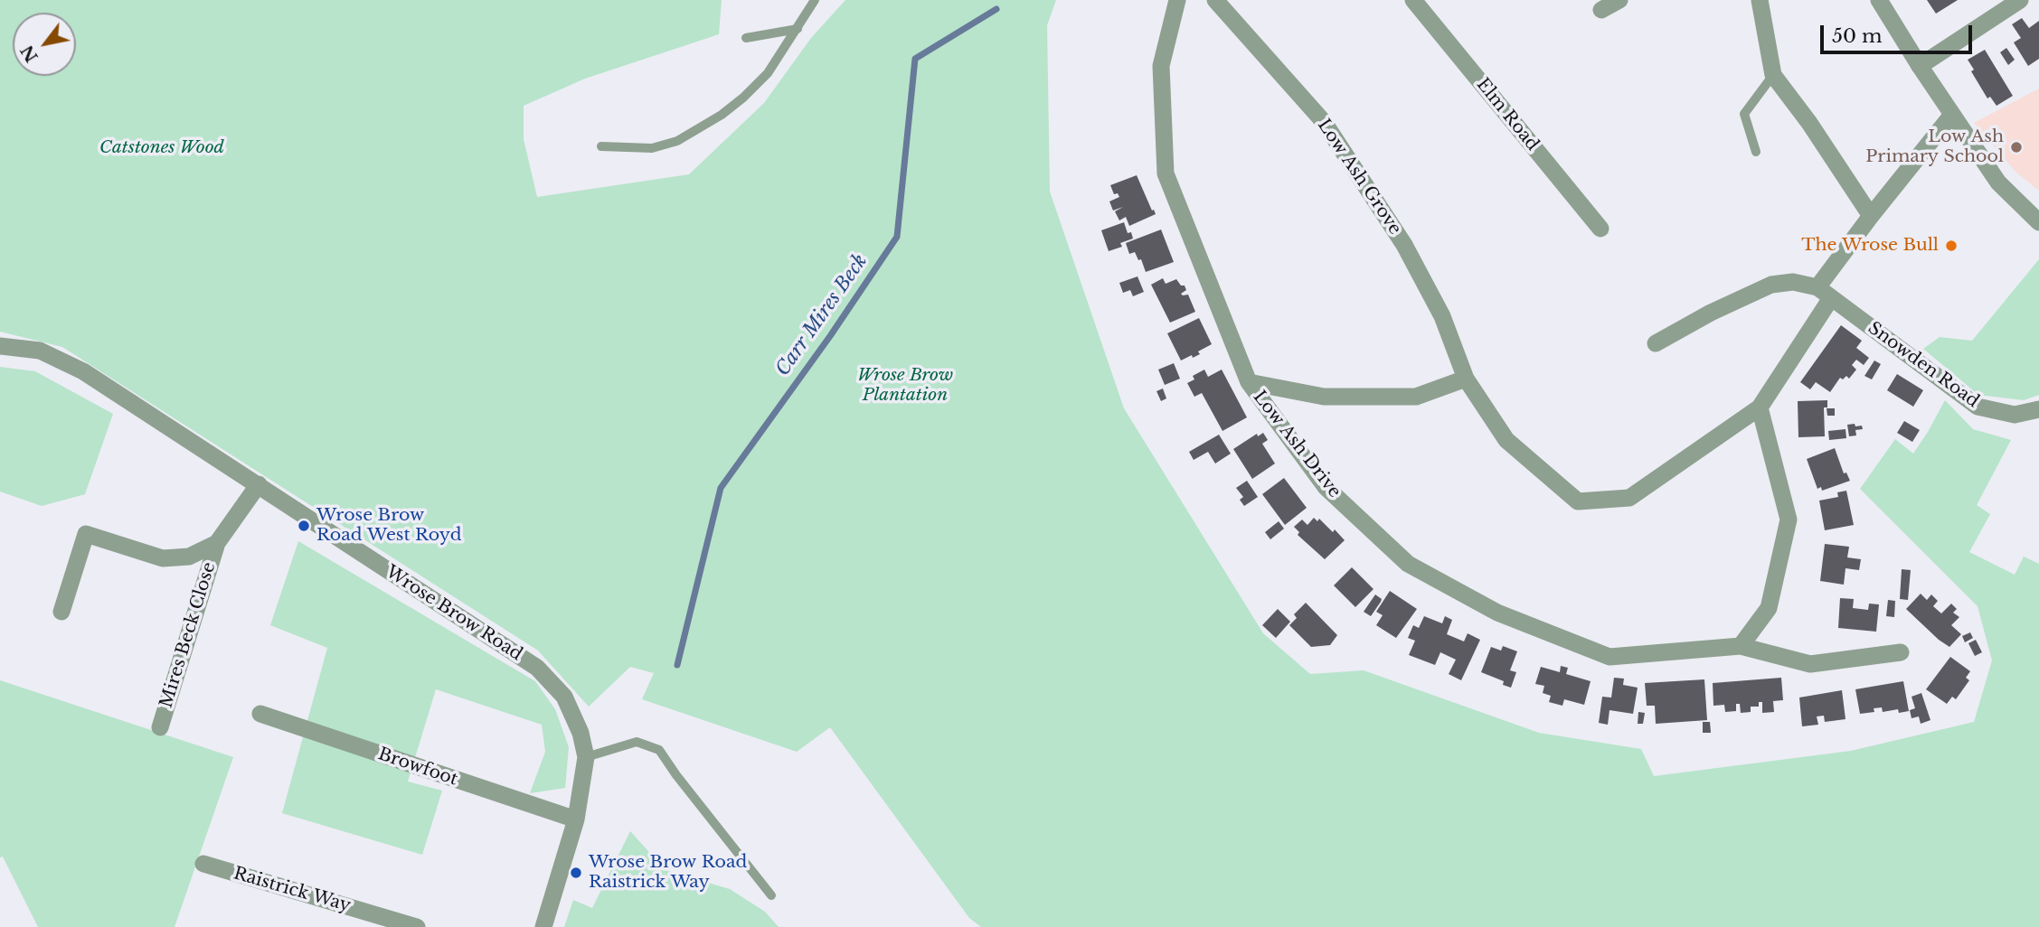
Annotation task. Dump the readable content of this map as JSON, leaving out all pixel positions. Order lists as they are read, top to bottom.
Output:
{
  "streets": {
    "street": [
      "Elm Road",
      "Low Ash Grove",
      "Snowden Road",
      "Low Ash Drive",
      "Wrose Brow Road",
      "Mires Beck Close",
      "Browfoot",
      "Raistrick Way"
    ]
  },
  "crossings": [
    ["Wrose Brow Road", "Mires Beck Close"],
    ["Wrose Brow Road", "Browfoot"]
  ],
  "water": ["Carr Mires Beck"],
  "parks": ["Catstones Wood", "Wrose Brow Plantation"],
  "places": [
    "Low Ash Primary School",
    "The Wrose Bull",
    "Wrose Brow Road West Royd",
    "Wrose Brow Road Raistrick Way"
  ],
  "scale_bar": "50 m",
  "north": "bottom left"
}
